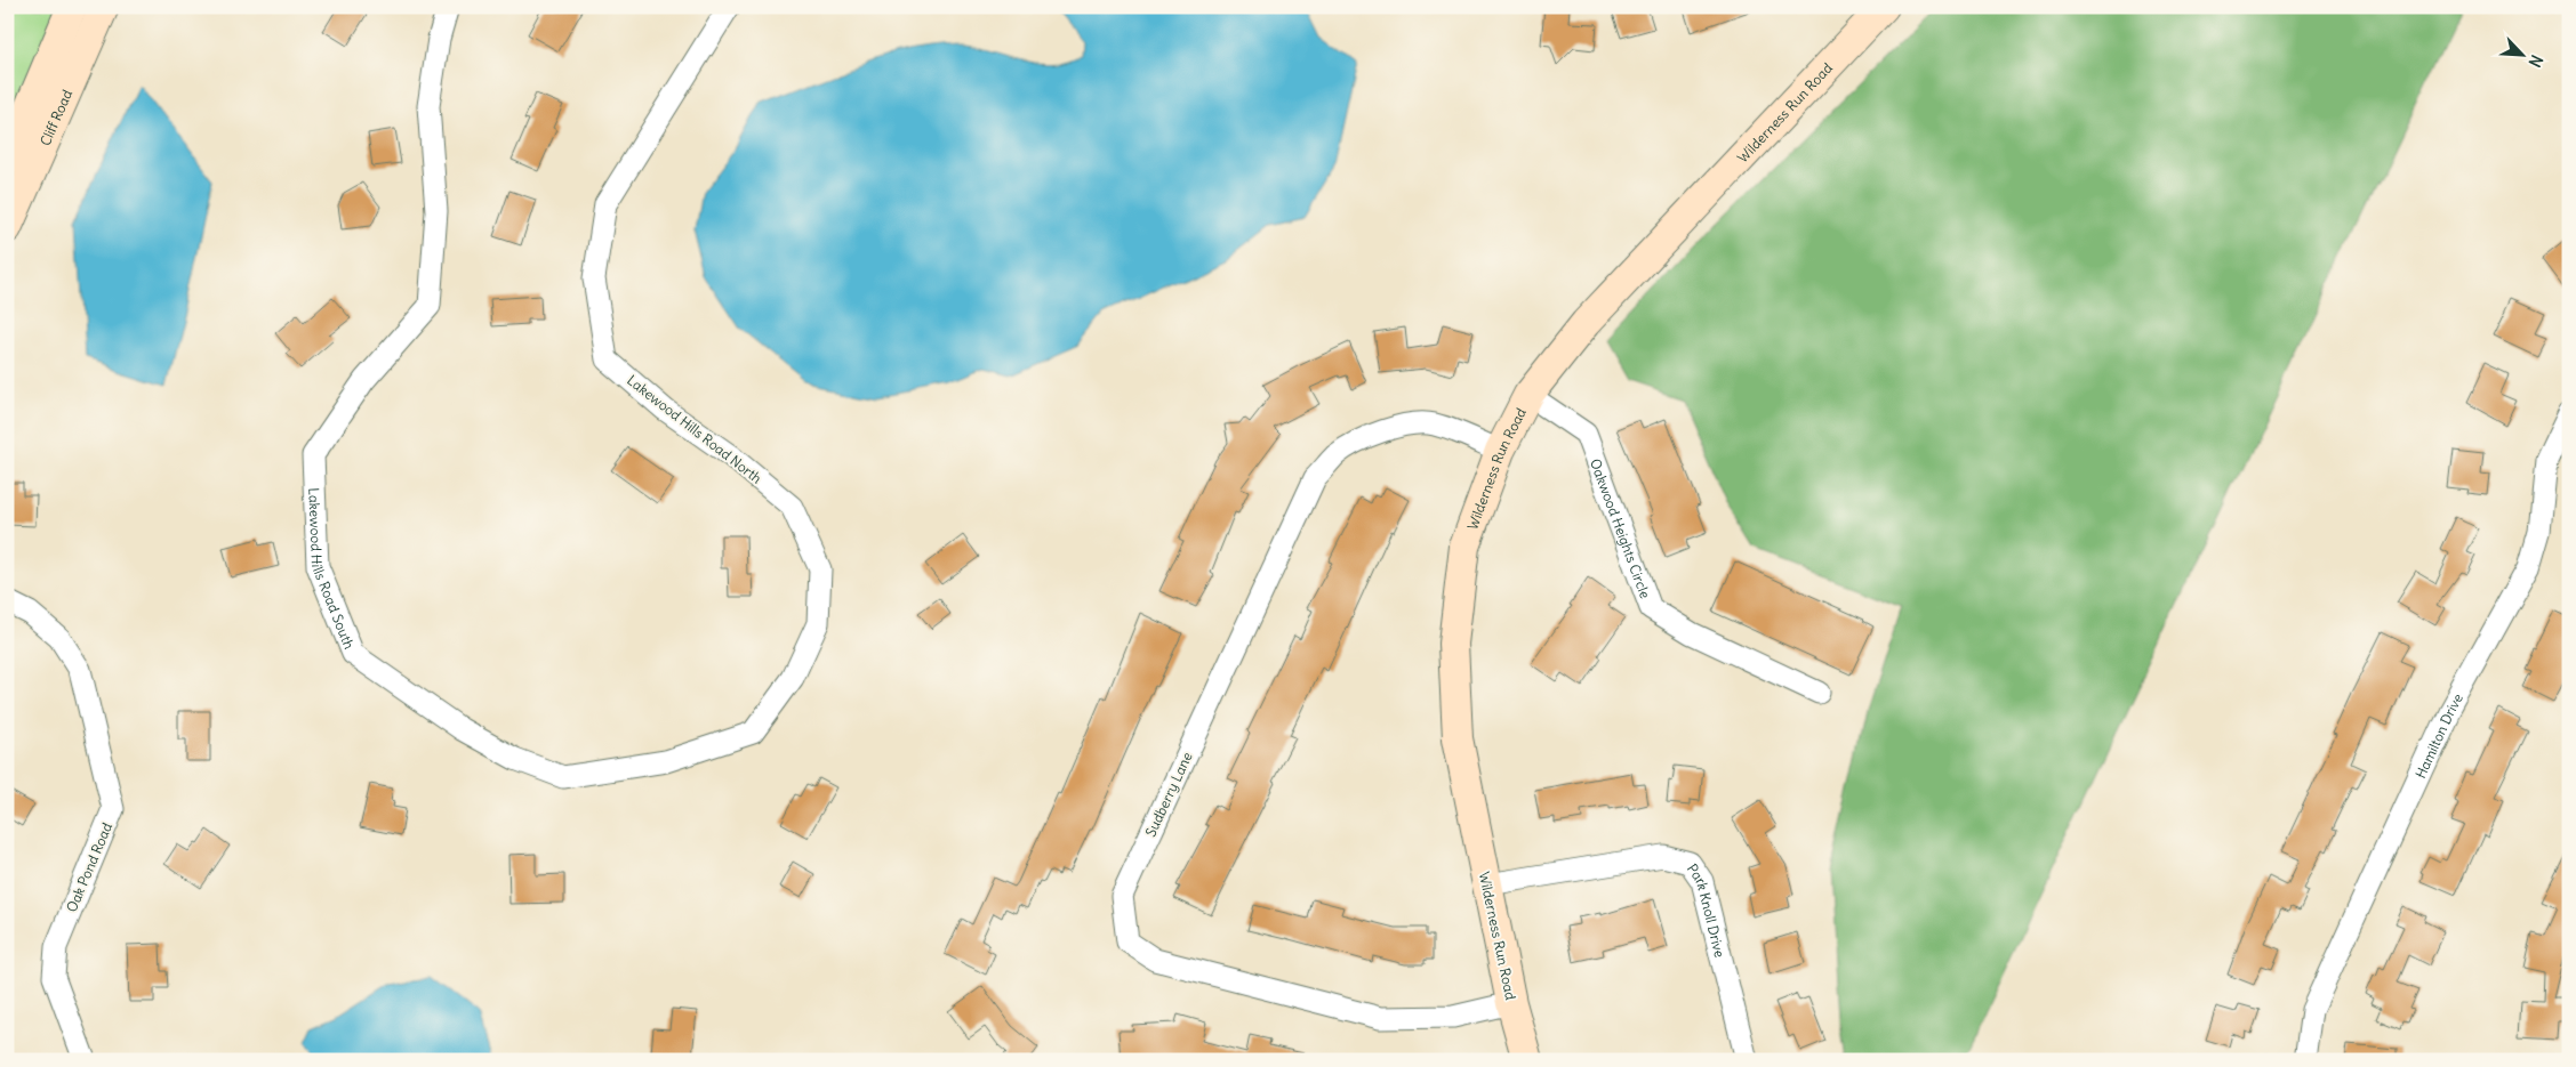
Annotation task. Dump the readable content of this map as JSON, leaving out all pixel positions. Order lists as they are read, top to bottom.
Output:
{
  "streets": {
    "street": [
      "Wilderness Run Road",
      "Cliff Road",
      "Lakewood Hills Road North",
      "Oakwood Heights Circle",
      "Lakewood Hills Road South",
      "Hamilton Drive",
      "Sudberry Lane",
      "Oak Pond Road",
      "Park Knoll Drive"
    ]
  },
  "crossings": [
    ["Wilderness Run Road", "Oakwood Heights Circle"],
    ["Wilderness Run Road", "Sudberry Lane"],
    ["Wilderness Run Road", "Park Knoll Drive"],
    ["Lakewood Hills Road North", "Lakewood Hills Road South"]
  ],
  "north": "bottom right"
}
